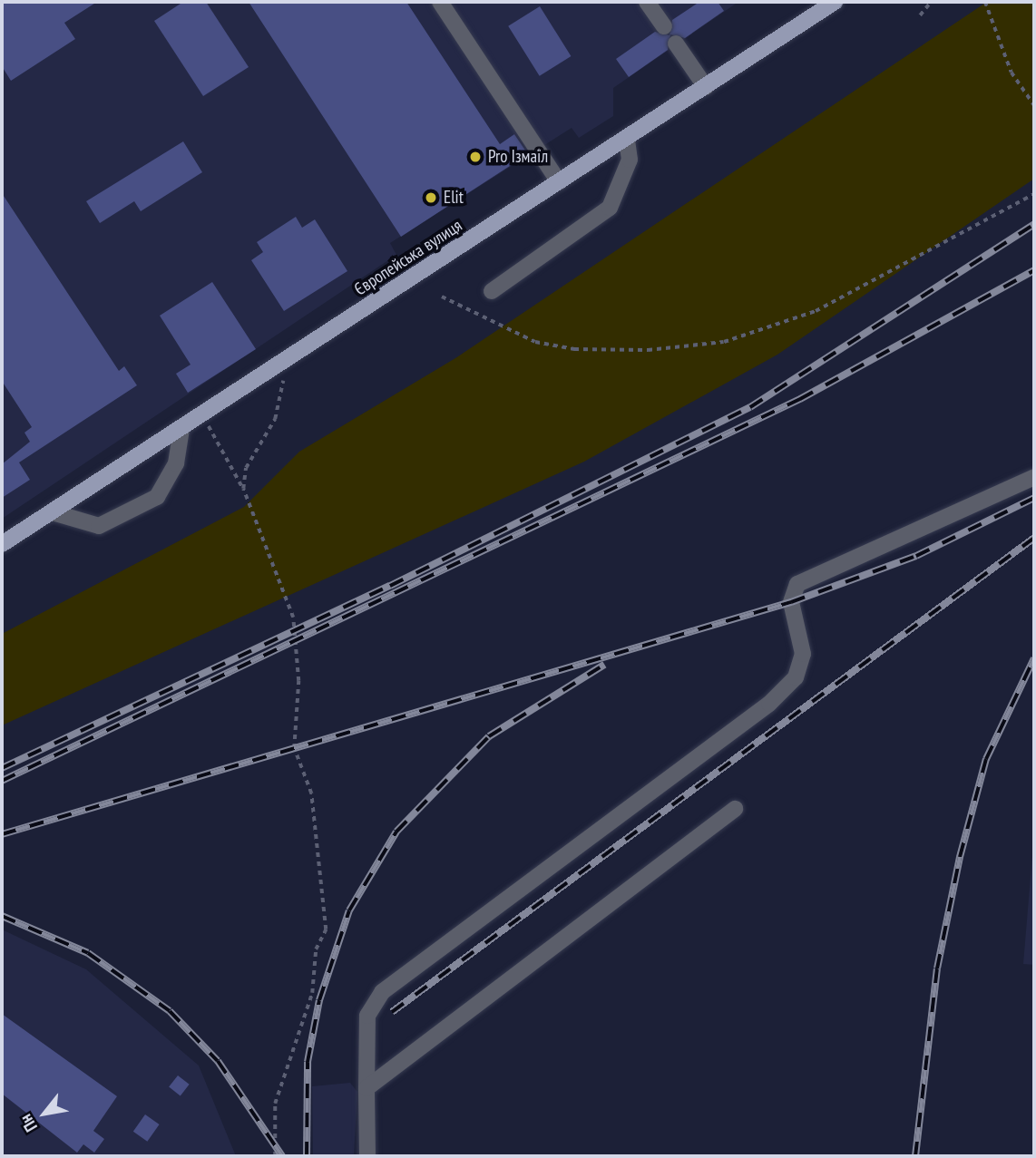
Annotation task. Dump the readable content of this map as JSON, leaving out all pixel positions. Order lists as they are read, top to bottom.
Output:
{
  "streets": {
    "main road": ["Європейська вулиця"]
  },
  "places": ["Pro Ізмаїл", "Elit"],
  "north": "bottom left"
}
